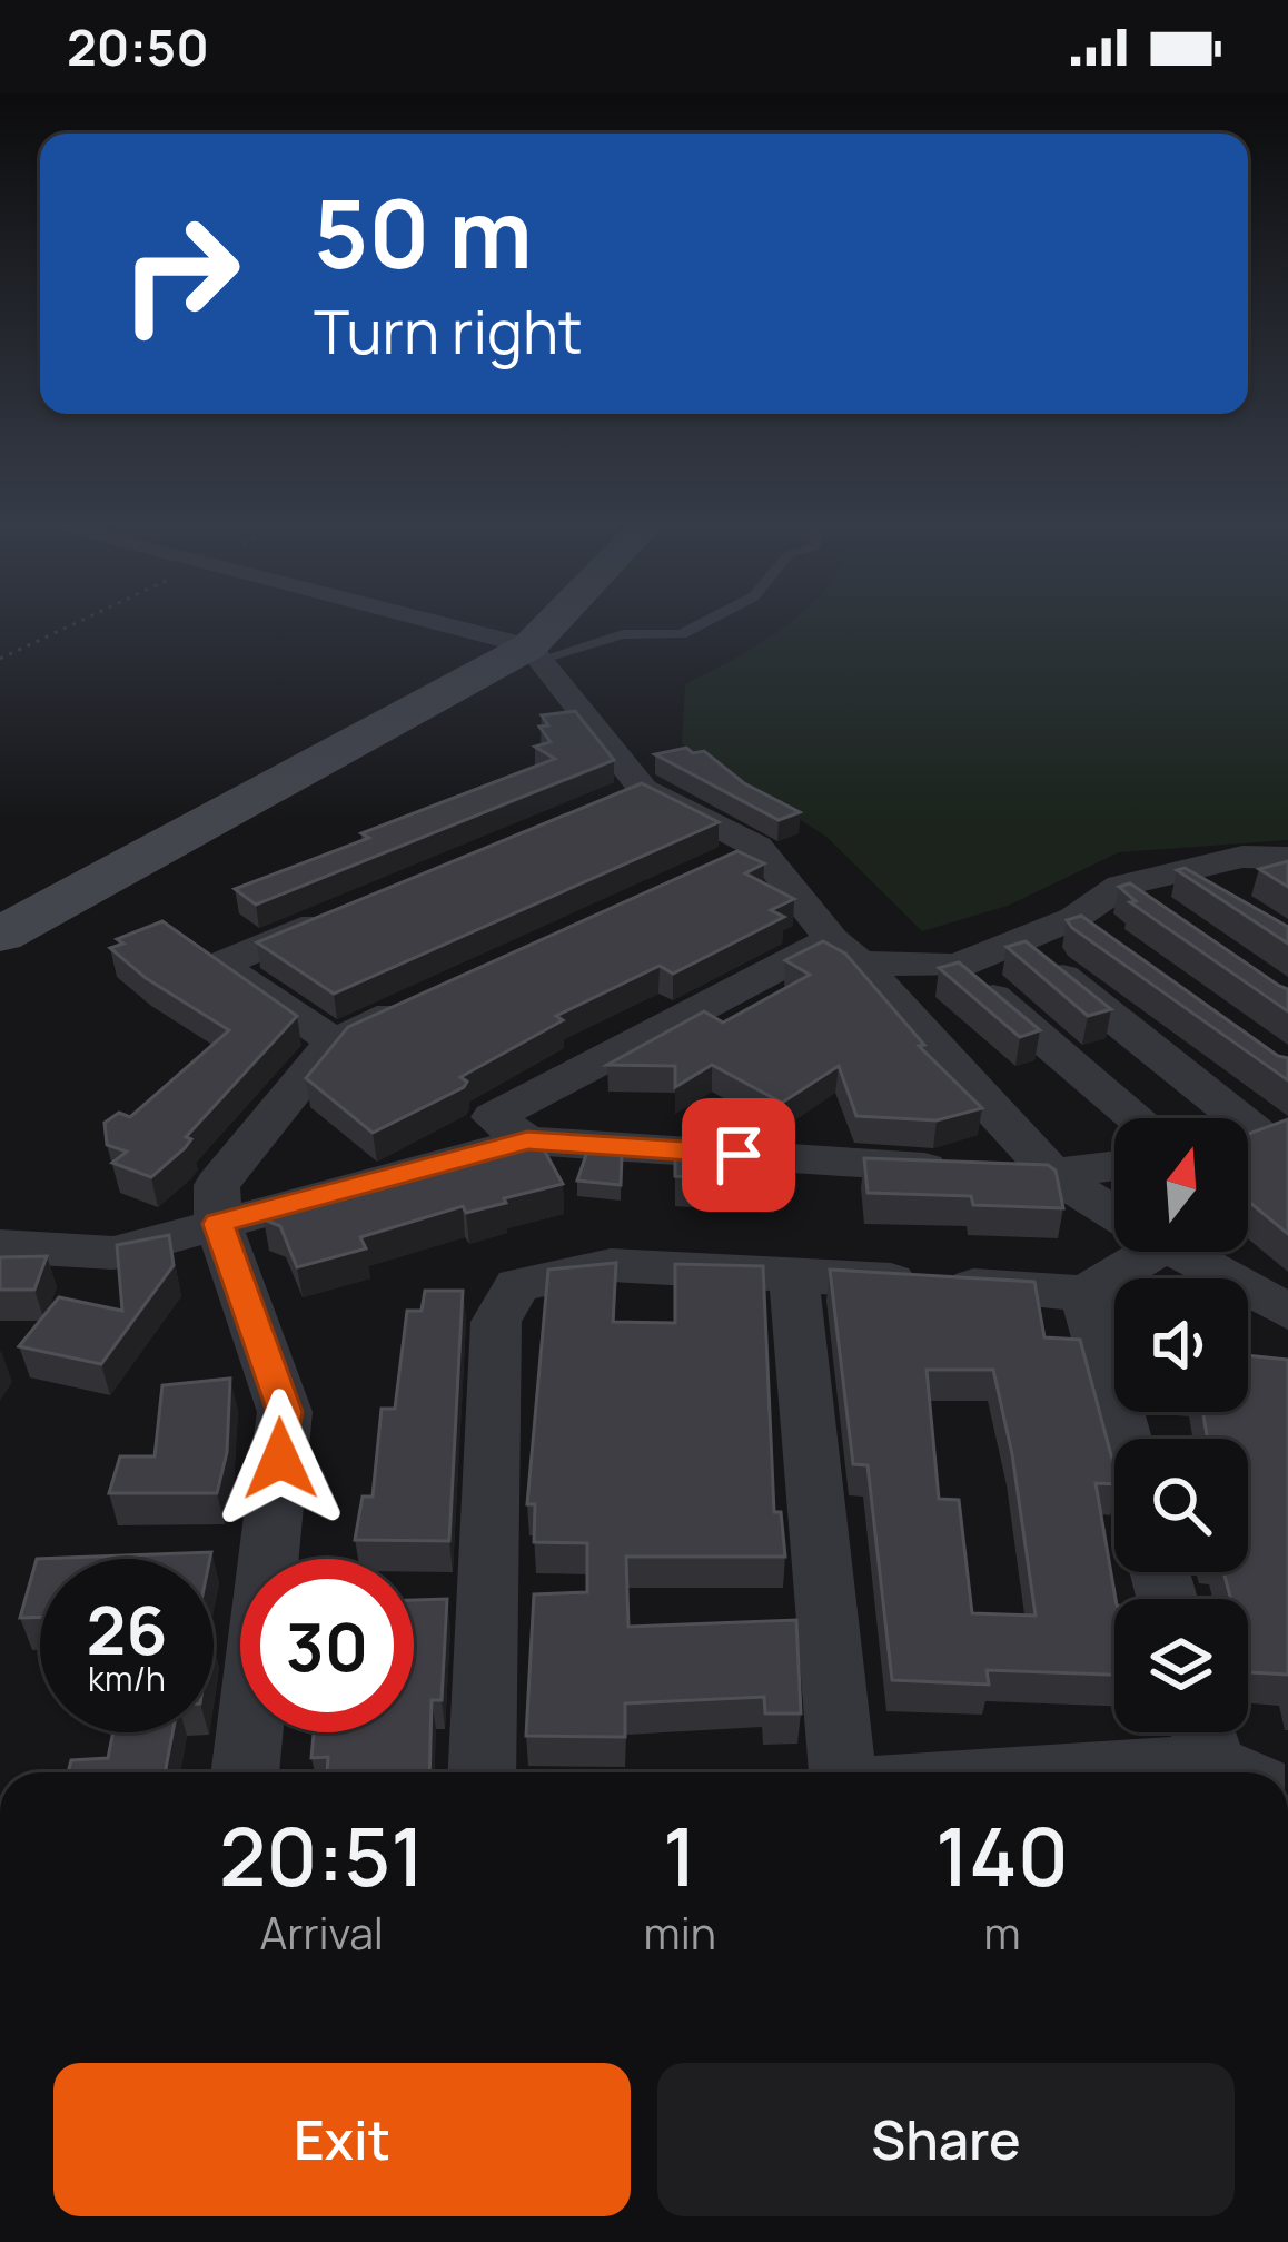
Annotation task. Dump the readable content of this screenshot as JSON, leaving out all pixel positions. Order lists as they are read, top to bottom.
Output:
{
  "north": "top",
  "page": {
    "status": "20:50",
    "turn": ["50 m", "Turn right"],
    "speed": "26 km/h",
    "limit": "30",
    "eta": [
      "20:51",
      "Arrival",
      "1",
      "min",
      "140",
      "m"
    ],
    "buttons": ["Exit", "Share"]
  }
}
